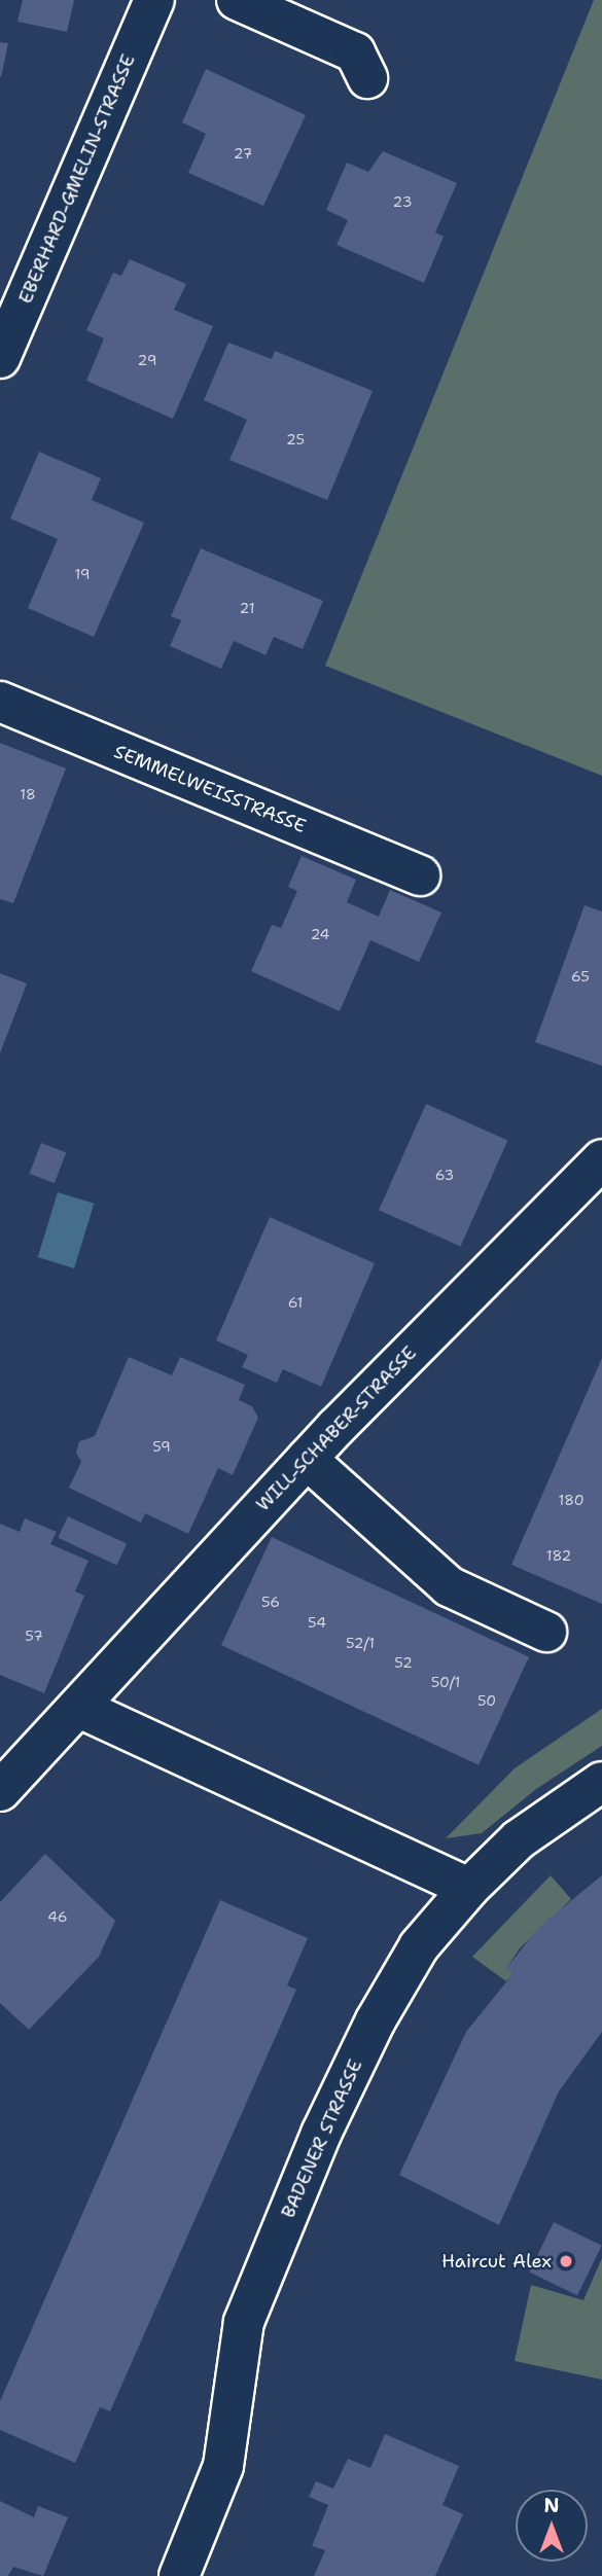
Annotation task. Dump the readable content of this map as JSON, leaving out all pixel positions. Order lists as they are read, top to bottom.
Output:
{
  "streets": {
    "street": [
      "EBERHARD-GMELIN-STRASSE",
      "SEMMELWEISSTRASSE",
      "WILL-SCHABER-STRASSE",
      "BADENER STRASSE"
    ]
  },
  "places": ["Haircut Alex"],
  "house_numbers": [
    "27",
    "23",
    "29",
    "25",
    "19",
    "21",
    "18",
    "24",
    "65",
    "63",
    "61",
    "59",
    "180",
    "182",
    "56",
    "54",
    "57",
    "52/1",
    "52",
    "50/1",
    "50",
    "46"
  ],
  "north": "top"
}
